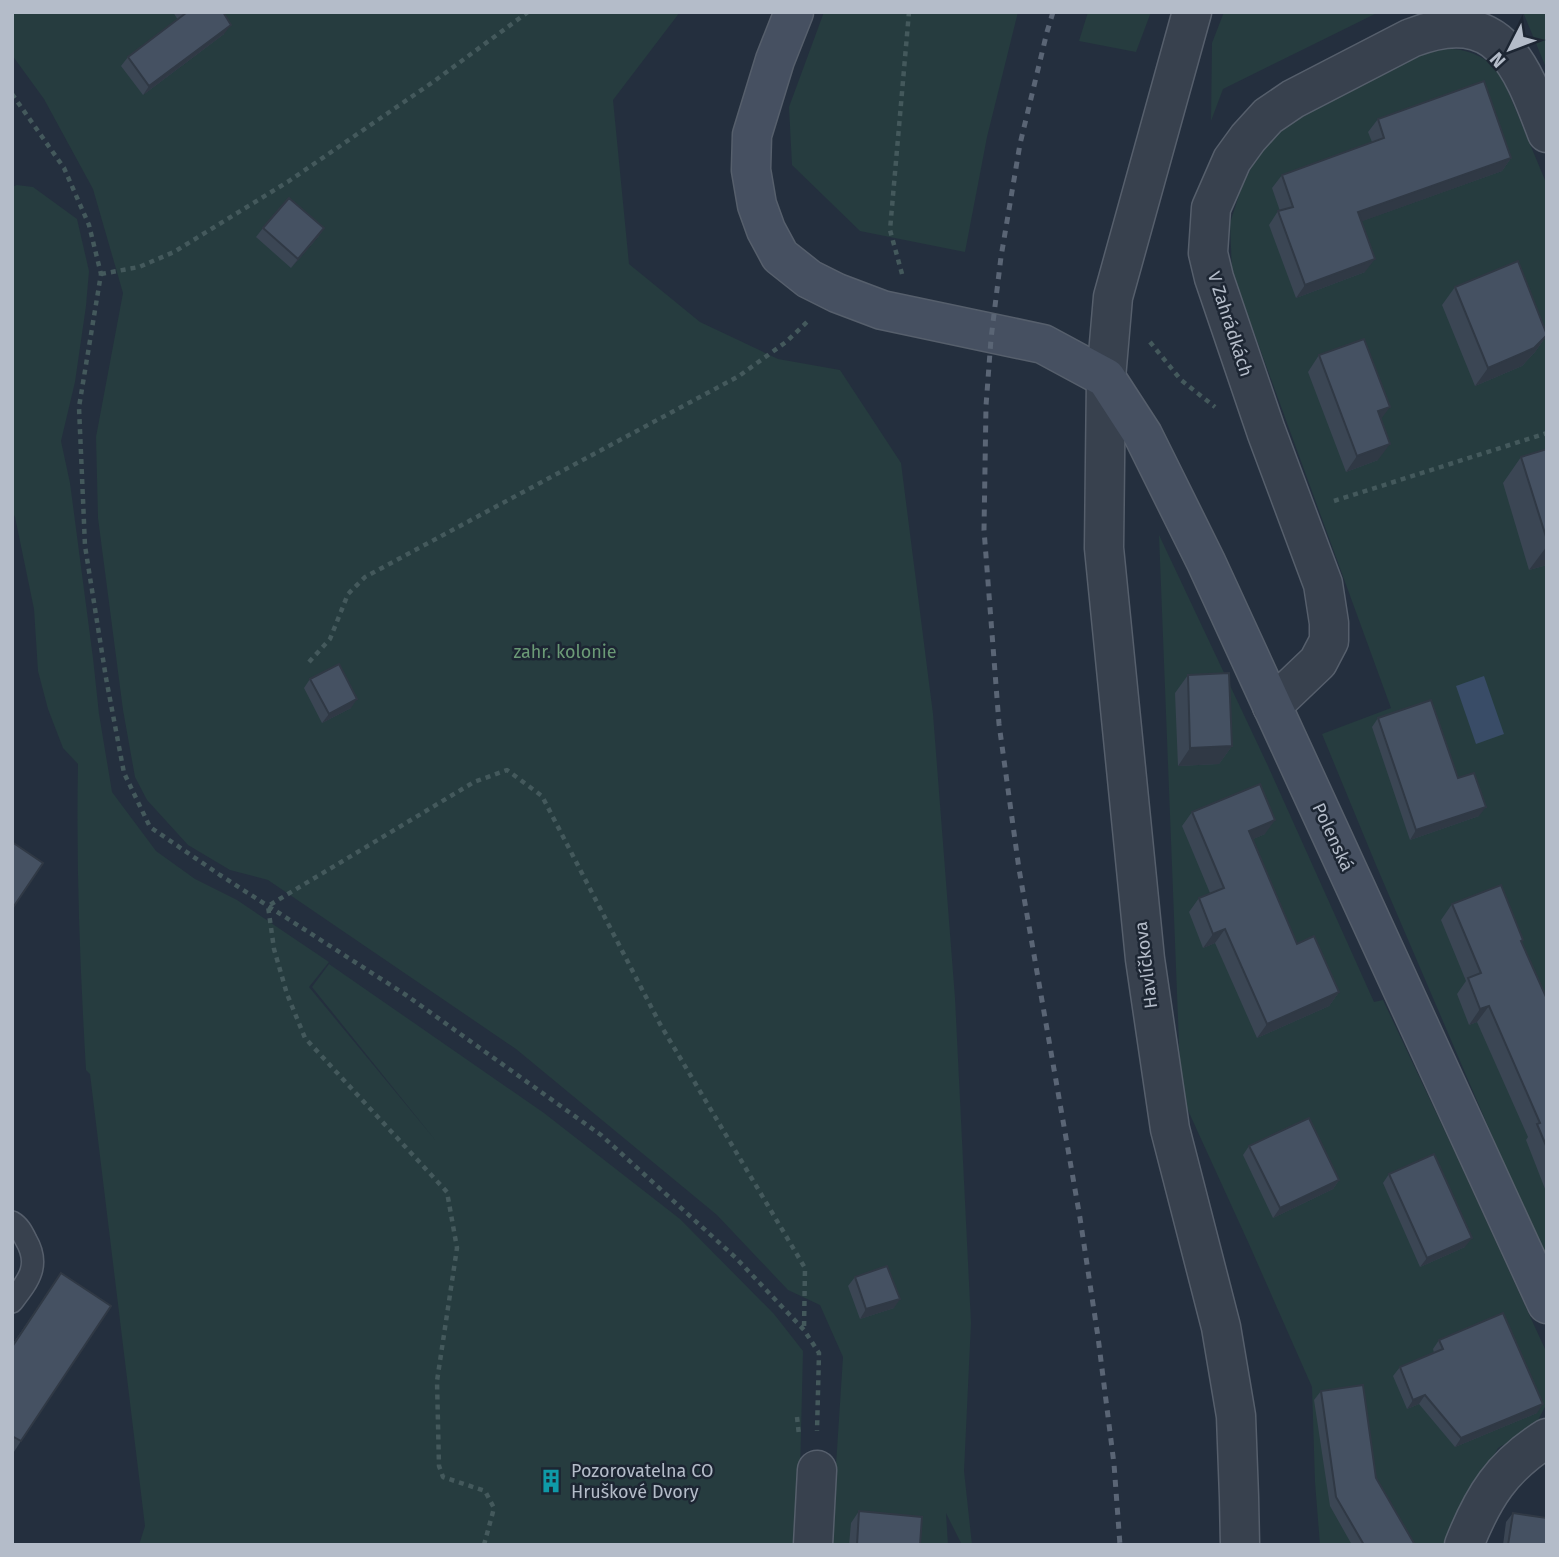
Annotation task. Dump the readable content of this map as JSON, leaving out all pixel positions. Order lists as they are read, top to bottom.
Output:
{
  "streets": {
    "street": ["V Zahrádkách", "Polenská", "Havlíčkova"]
  },
  "crossings": [
    ["V Zahrádkách", "Polenská"],
    ["Polenská", "Havlíčkova"]
  ],
  "parks": ["zahr. kolonie"],
  "places": {
    "building": ["Pozorovatelna CO Hruškové Dvory"]
  },
  "north": "bottom left"
}
